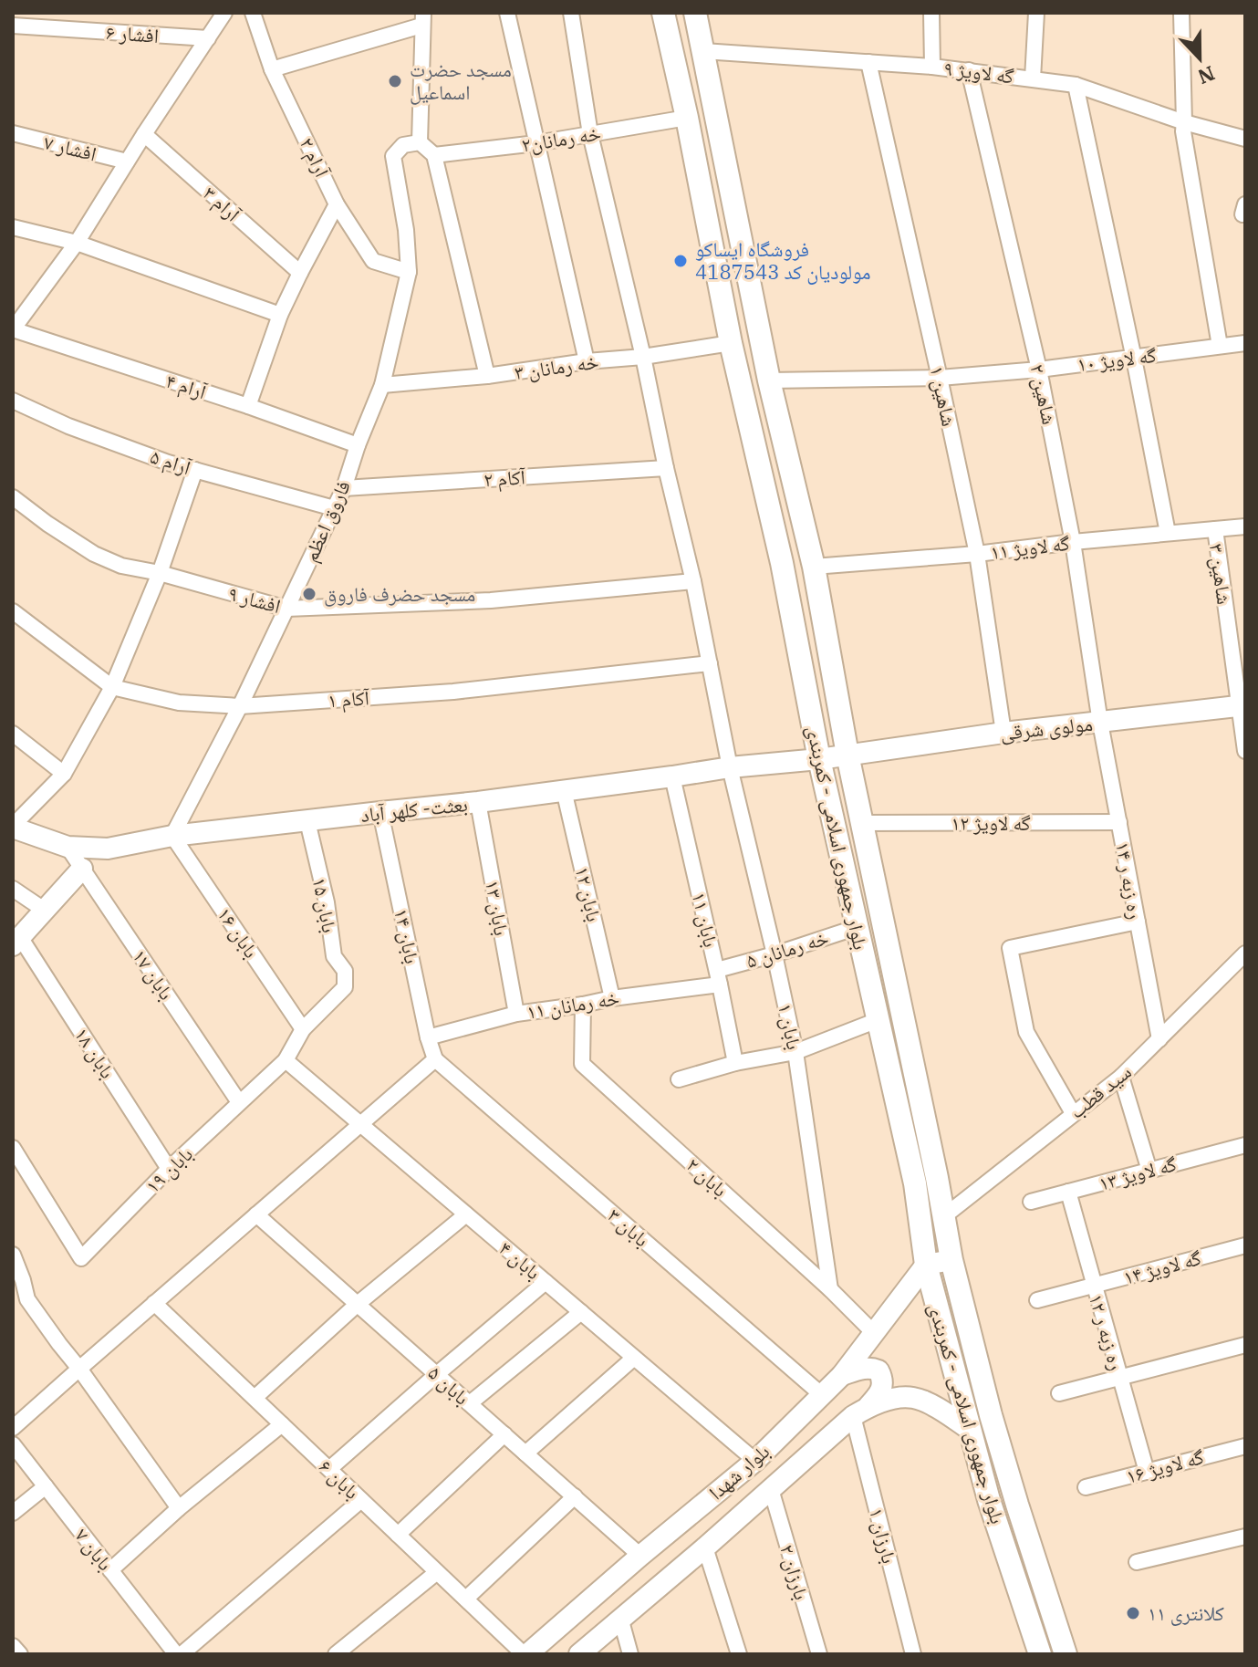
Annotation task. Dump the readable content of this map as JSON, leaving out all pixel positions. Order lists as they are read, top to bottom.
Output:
{
  "streets": {
    "main road": [
      "مولوی شرقی",
      "بعثت- کلهر آباد",
      "بلوار جمهوری اسلامی - کمربندی",
      "بلوار شهدا"
    ],
    "street": [
      "افشار ۶",
      "گه لاویژ ۹",
      "خه رمانان۲",
      "افشار ۷",
      "آرام ۲",
      "آرام ۳",
      "گه لاویژ ۱۰",
      "خه رمانان ۳",
      "آرام ۴",
      "شاهین ۲",
      "شاهین ۱",
      "آرام ۵",
      "آکام ۲",
      "فاروق اعظم",
      "گه لاویژ ۱۱",
      "شاهین ۳",
      "افشار ۹",
      "آکام ۱",
      "گه لاویژ ۱۲",
      "ره زبه ر ۱۴",
      "بابان ۱۲",
      "بابان ۱۵",
      "بابان ۱۳",
      "بابان ۱۱",
      "بابان ۱۶",
      "بابان ۱۴",
      "خه رمانان ۵",
      "بابان ۱۷",
      "خه رمانان ۱۱",
      "بابان ۱",
      "بابان ۱۸",
      "سید قطب",
      "بابان ۱۹",
      "گه لاویژ ۱۳",
      "بابان ۲",
      "بابان ۳",
      "بابان ۴",
      "گه لاویژ ۱۴",
      "ره زبه ر ۱۲",
      "بابان ۵",
      "۱۶ گه لاویژ",
      "بابان ۶",
      "بارزان ۱",
      "بابان ۷",
      "بارزان ۲"
    ]
  },
  "crossings": [
    ["گه لاویژ ۹", "شاهین ۲"],
    ["گه لاویژ ۹", "شاهین ۱"],
    ["گه لاویژ ۹", "بلوار جمهوری اسلامی - کمربندی"],
    ["خه رمانان۲", "بلوار جمهوری اسلامی - کمربندی"],
    ["خه رمانان۲", "بابان ۱"],
    ["آرام ۲", "فاروق اعظم"],
    ["گه لاویژ ۱۰", "شاهین ۲"],
    ["گه لاویژ ۱۰", "شاهین ۱"],
    ["گه لاویژ ۱۰", "بلوار جمهوری اسلامی - کمربندی"],
    ["خه رمانان ۳", "فاروق اعظم"],
    ["خه رمانان ۳", "بلوار جمهوری اسلامی - کمربندی"],
    ["خه رمانان ۳", "بابان ۱"],
    ["آرام ۴", "فاروق اعظم"],
    ["شاهین ۲", "گه لاویژ ۱۱"],
    ["شاهین ۲", "مولوی شرقی"],
    ["شاهین ۲", "ره زبه ر ۱۴"],
    ["شاهین ۱", "گه لاویژ ۱۱"],
    ["شاهین ۱", "مولوی شرقی"],
    ["آرام ۵", "فاروق اعظم"],
    ["آکام ۲", "فاروق اعظم"],
    ["آکام ۲", "بابان ۱"],
    ["فاروق اعظم", "افشار ۹"],
    ["فاروق اعظم", "آکام ۱"],
    ["فاروق اعظم", "بعثت- کلهر آباد"],
    ["فاروق اعظم", "بابان ۱۶"],
    ["گه لاویژ ۱۱", "شاهین ۳"],
    ["گه لاویژ ۱۱", "بلوار جمهوری اسلامی - کمربندی"],
    ["شاهین ۳", "مولوی شرقی"],
    ["افشار ۹", "بابان ۱"],
    ["آکام ۱", "بابان ۱"],
    ["مولوی شرقی", "بعثت- کلهر آباد"],
    ["مولوی شرقی", "بلوار جمهوری اسلامی - کمربندی"],
    ["مولوی شرقی", "ره زبه ر ۱۴"],
    ["بعثت- کلهر آباد", "بلوار جمهوری اسلامی - کمربندی"],
    ["بعثت- کلهر آباد", "بابان ۱۲"],
    ["بعثت- کلهر آباد", "بابان ۱۵"],
    ["بعثت- کلهر آباد", "بابان ۱۳"],
    ["بعثت- کلهر آباد", "بابان ۱۱"],
    ["بعثت- کلهر آباد", "بابان ۱۶"],
    ["بعثت- کلهر آباد", "بابان ۱۴"],
    ["بعثت- کلهر آباد", "بابان ۱۷"],
    ["بعثت- کلهر آباد", "بابان ۱"],
    ["گه لاویژ ۱۲", "بلوار جمهوری اسلامی - کمربندی"],
    ["گه لاویژ ۱۲", "ره زبه ر ۱۴"],
    ["بلوار جمهوری اسلامی - کمربندی", "خه رمانان ۵"],
    ["بلوار جمهوری اسلامی - کمربندی", "سید قطب"],
    ["بلوار جمهوری اسلامی - کمربندی", "بلوار شهدا"],
    ["ره زبه ر ۱۴", "سید قطب"],
    ["بابان ۱۲", "خه رمانان ۱۱"],
    ["بابان ۱۵", "بابان ۱۹"],
    ["بابان ۱۳", "خه رمانان ۱۱"],
    ["بابان ۱۱", "خه رمانان ۵"],
    ["بابان ۱۱", "خه رمانان ۱۱"],
    ["بابان ۱۶", "بابان ۱۹"],
    ["بابان ۱۴", "خه رمانان ۱۱"],
    ["بابان ۱۴", "بابان ۳"],
    ["خه رمانان ۵", "خه رمانان ۱۱"],
    ["خه رمانان ۵", "بابان ۱"],
    ["بابان ۱۷", "بابان ۱۹"],
    ["خه رمانان ۱۱", "بابان ۲"],
    ["بابان ۱", "بابان ۲"],
    ["بابان ۱۸", "بابان ۱۹"],
    ["بابان ۱۹", "بابان ۴"],
    ["گه لاویژ ۱۳", "ره زبه ر ۱۲"],
    ["بابان ۲", "بلوار شهدا"],
    ["بابان ۳", "بلوار شهدا"],
    ["بابان ۴", "بلوار شهدا"],
    ["گه لاویژ ۱۴", "ره زبه ر ۱۲"],
    ["ره زبه ر ۱۲", "۱۶ گه لاویژ"],
    ["بابان ۵", "بلوار شهدا"],
    ["بلوار شهدا", "بابان ۶"],
    ["بلوار شهدا", "بارزان ۱"],
    ["بلوار شهدا", "بارزان ۲"]
  ],
  "places": [
    "مسجد حضرت اسماعیل",
    "فروشگاە ایساکو مولودیان کد 4187543",
    "مسجد حضرف فاروق",
    "کلانتری ۱۱"
  ],
  "north": "bottom"
}
